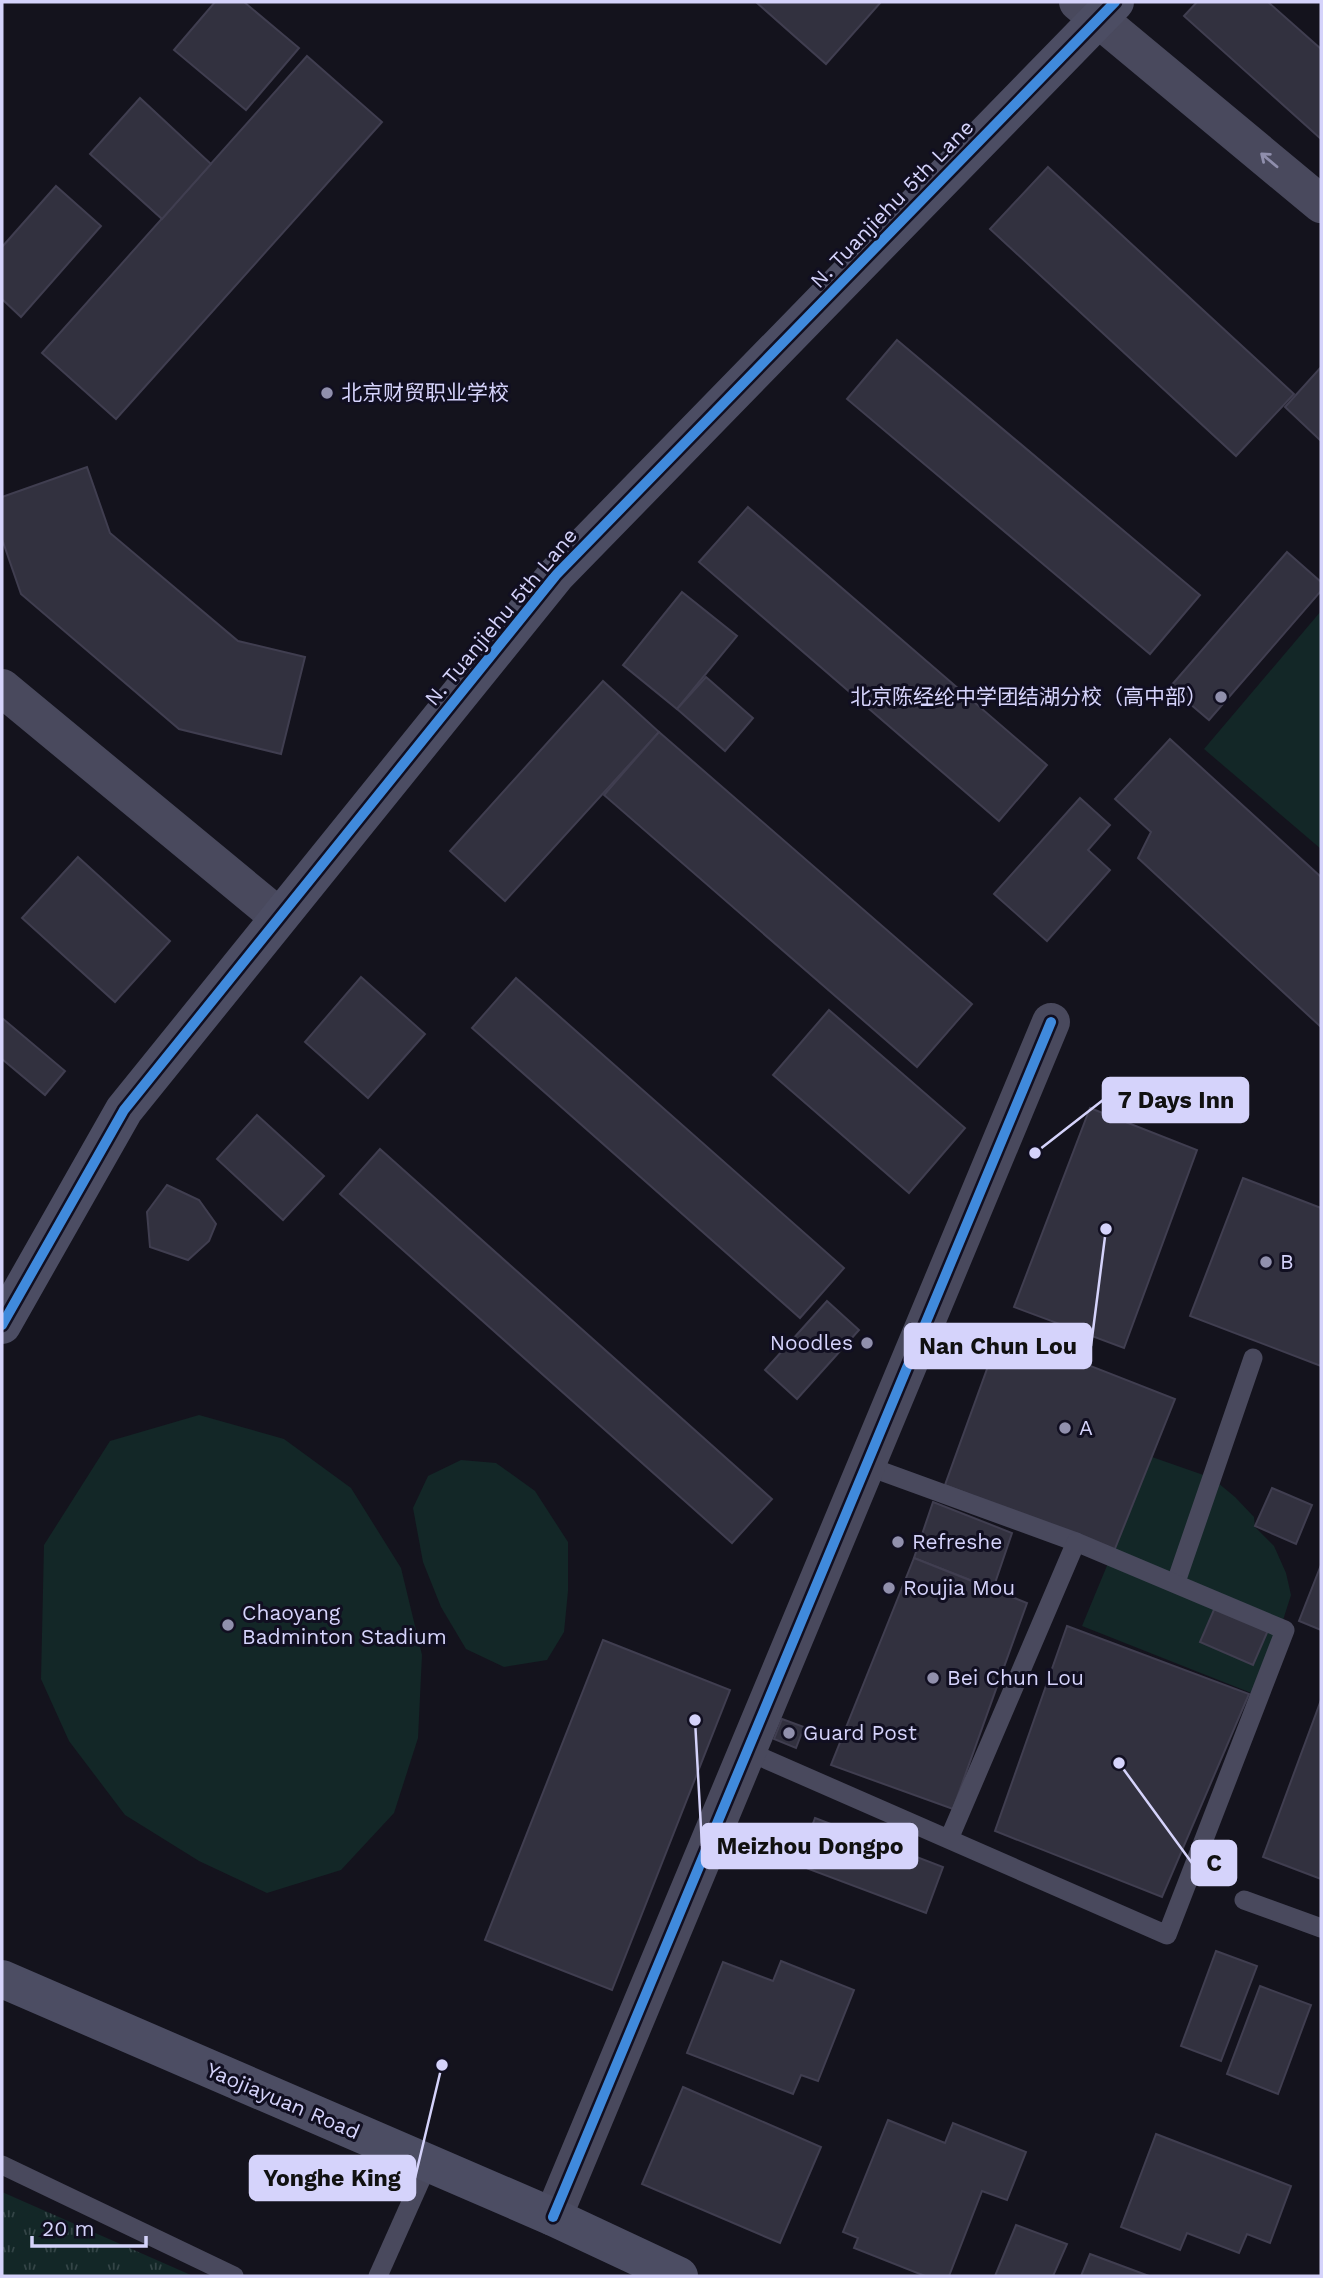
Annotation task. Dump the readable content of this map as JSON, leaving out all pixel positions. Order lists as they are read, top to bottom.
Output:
{
  "streets": {
    "street": ["N. Tuanjiehu 5th Lane", "Yaojiayuan Road"]
  },
  "places": [
    "北京财贸职业学校",
    "北京陈经纶中学团结湖分校（高中部）",
    "7 Days Inn",
    "Nan Chun Lou",
    "B",
    "Noodles",
    "A",
    "Refreshe",
    "Roujia Mou",
    "Chaoyang Badminton Stadium",
    "Bei Chun Lou",
    "Meizhou Dongpo",
    "Guard Post",
    "C",
    "Yonghe King"
  ],
  "scale_bar": "20 m"
}
